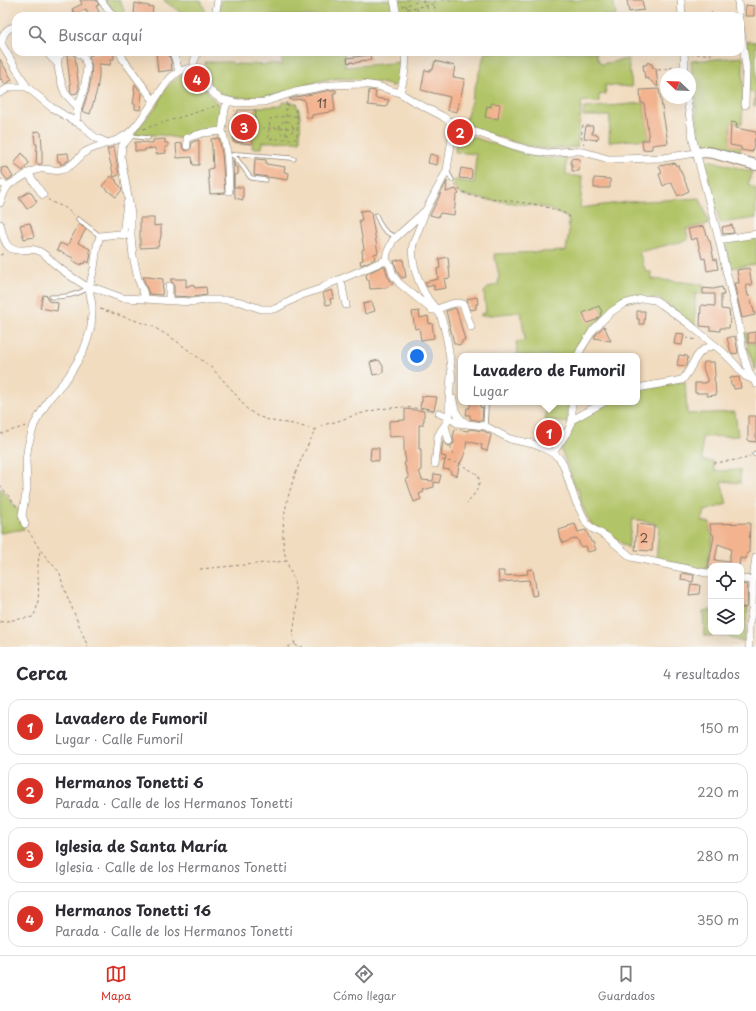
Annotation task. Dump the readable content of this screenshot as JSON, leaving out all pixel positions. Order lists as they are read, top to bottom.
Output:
{
  "house_numbers": ["11", "2"],
  "north": "top left",
  "page": {
    "search": "Buscar aquí",
    "pins": [
      "4",
      "3",
      "2",
      "1"
    ],
    "popup": ["Lavadero de Fumoril", "Lugar"],
    "heading": ["Cerca", "4 resultados"],
    "list": [
      {
        "mark": "1",
        "name": "Lavadero de Fumoril",
        "note": "Lugar · Calle Fumoril",
        "value": "150 m"
      },
      {
        "mark": "2",
        "name": "Hermanos Tonetti 6",
        "note": "Parada · Calle de los Hermanos Tonetti",
        "value": "220 m"
      },
      {
        "mark": "3",
        "name": "Iglesia de Santa María",
        "note": "Iglesia · Calle de los Hermanos Tonetti",
        "value": "280 m"
      },
      {
        "mark": "4",
        "name": "Hermanos Tonetti 16",
        "note": "Parada · Calle de los Hermanos Tonetti",
        "value": "350 m"
      }
    ],
    "nav": ["Mapa", "Cómo llegar", "Guardados"]
  }
}
